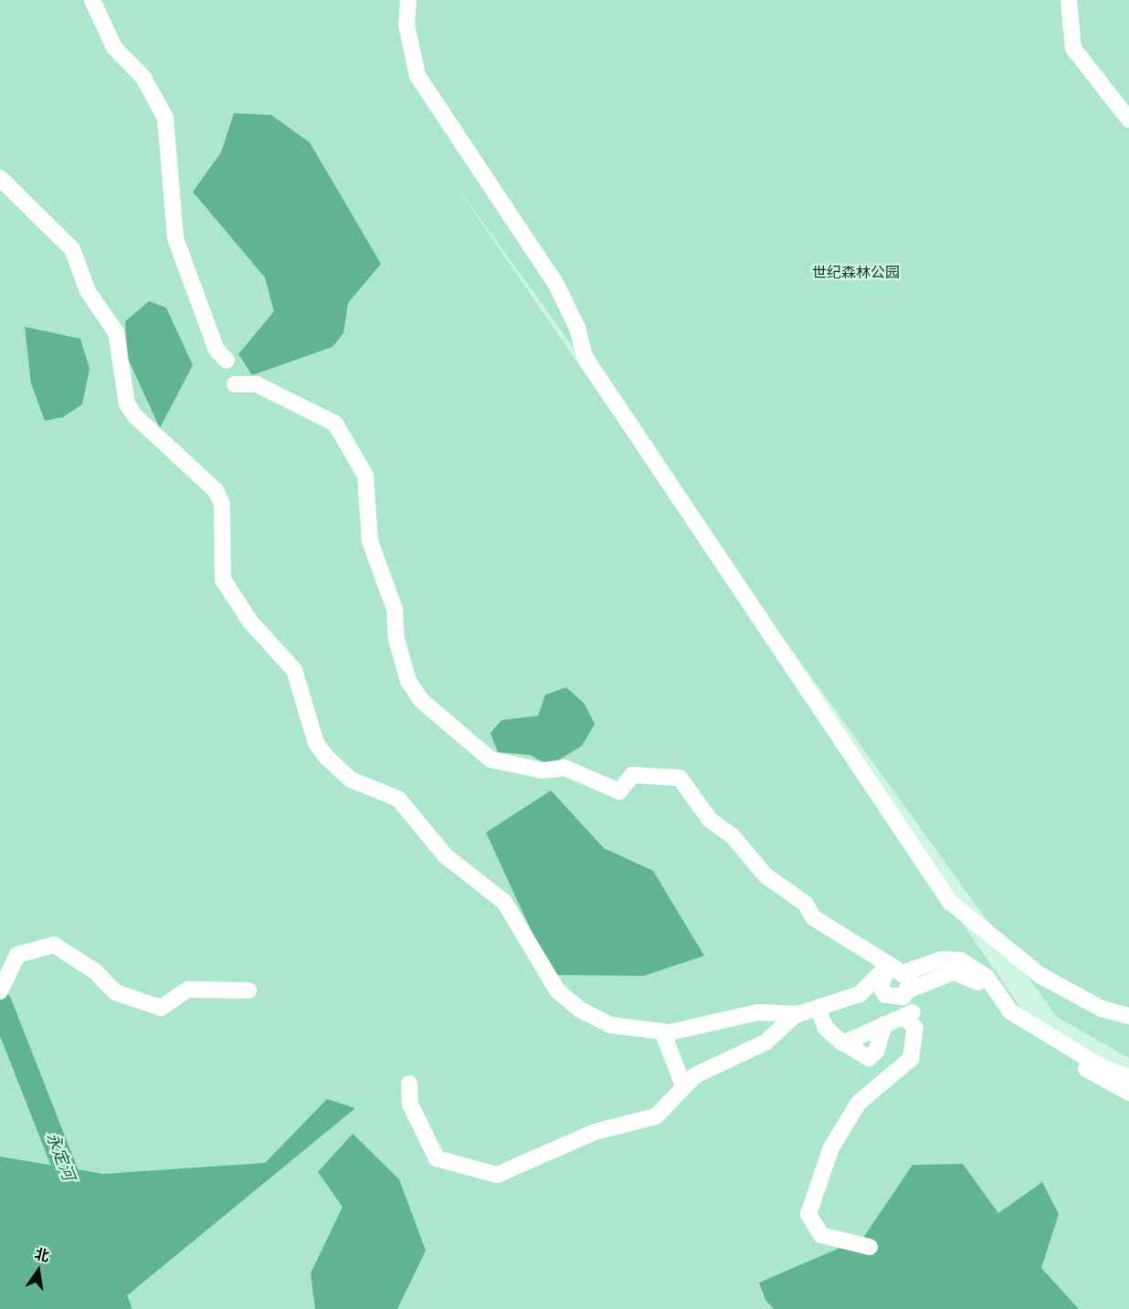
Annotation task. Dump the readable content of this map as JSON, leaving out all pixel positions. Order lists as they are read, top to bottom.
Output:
{
  "water": ["永定河"],
  "parks": ["世纪森林公园"],
  "north": "top"
}
